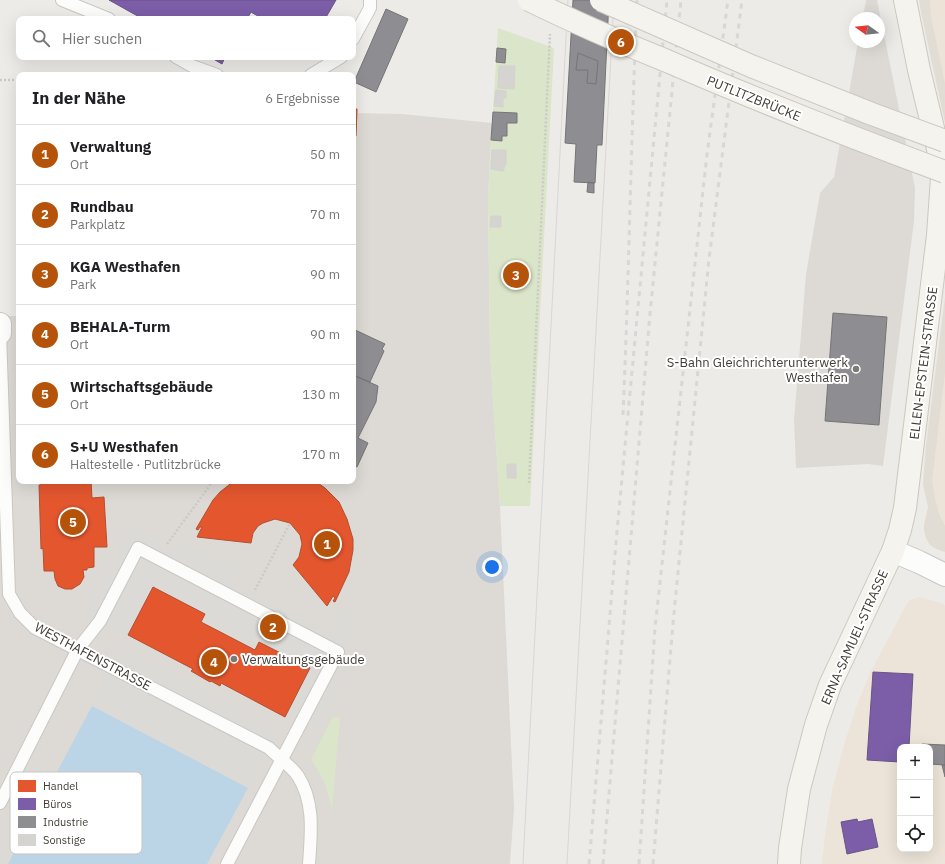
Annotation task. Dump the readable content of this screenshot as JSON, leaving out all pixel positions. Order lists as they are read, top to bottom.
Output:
{
  "streets": {
    "main road": ["PUTLITZBRÜCKE", "ELLEN-EPSTEIN-STRASSE", "ERNA-SAMUEL-STRASSE"],
    "street": ["WESTHAFENSTRASSE"]
  },
  "crossings": [
    ["ELLEN-EPSTEIN-STRASSE", "ERNA-SAMUEL-STRASSE"]
  ],
  "places": ["S-Bahn Gleichrichterunterwerk Westhafen", "Verwaltungsgebäude"],
  "legend": [
    "Handel",
    "Büros",
    "Industrie",
    "Sonstige"
  ],
  "north": "left",
  "page": {
    "search": "Hier suchen",
    "pins": [
      "6",
      "3",
      "5",
      "1",
      "2",
      "4"
    ],
    "heading": ["In der Nähe", "6 Ergebnisse"],
    "list": [
      {
        "mark": "1",
        "name": "Verwaltung",
        "note": "Ort",
        "value": "50 m"
      },
      {
        "mark": "2",
        "name": "Rundbau",
        "note": "Parkplatz",
        "value": "70 m"
      },
      {
        "mark": "3",
        "name": "KGA Westhafen",
        "note": "Park",
        "value": "90 m"
      },
      {
        "mark": "4",
        "name": "BEHALA-Turm",
        "note": "Ort",
        "value": "90 m"
      },
      {
        "mark": "5",
        "name": "Wirtschaftsgebäude",
        "note": "Ort",
        "value": "130 m"
      },
      {
        "mark": "6",
        "name": "S+U Westhafen",
        "note": "Haltestelle · Putlitzbrücke",
        "value": "170 m"
      }
    ],
    "map_buttons": ["+", "−"]
  }
}
